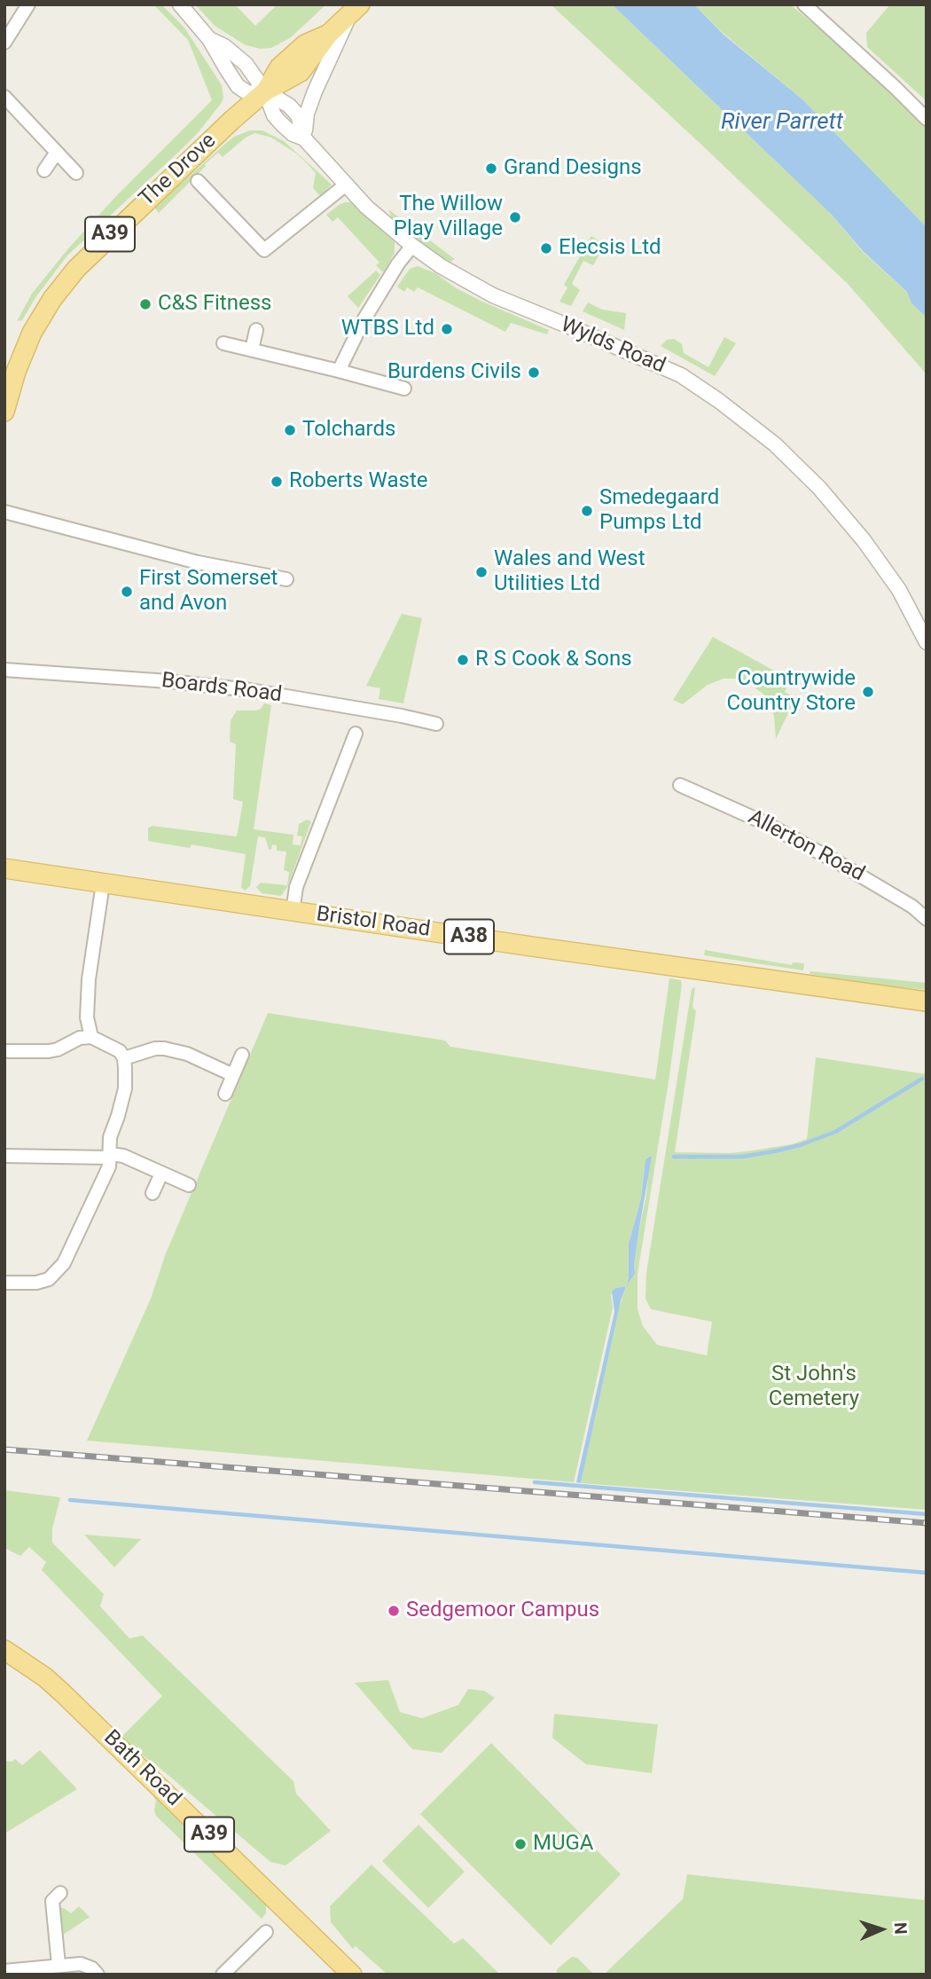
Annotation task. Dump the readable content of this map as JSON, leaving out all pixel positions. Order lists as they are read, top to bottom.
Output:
{
  "streets": {
    "main road": [
      "The Drove",
      "A39",
      "Bristol Road",
      "A38",
      "Bath Road"
    ],
    "street": ["Wylds Road", "Boards Road", "Allerton Road"]
  },
  "crossings": [
    ["The Drove", "A39"],
    ["The Drove", "Wylds Road"],
    ["A39", "Wylds Road"]
  ],
  "water": ["River Parrett"],
  "parks": ["St John's Cemetery"],
  "places": [
    "Grand Designs",
    "The Willow Play Village",
    "Elecsis Ltd",
    "C&S Fitness",
    "WTBS Ltd",
    "Burdens Civils",
    "Tolchards",
    "Roberts Waste",
    "Smedegaard Pumps Ltd",
    "Wales and West Utilities Ltd",
    "First Somerset and Avon",
    "R S Cook & Sons",
    "Countrywide Country Store",
    "Sedgemoor Campus",
    "MUGA"
  ],
  "north": "right"
}
